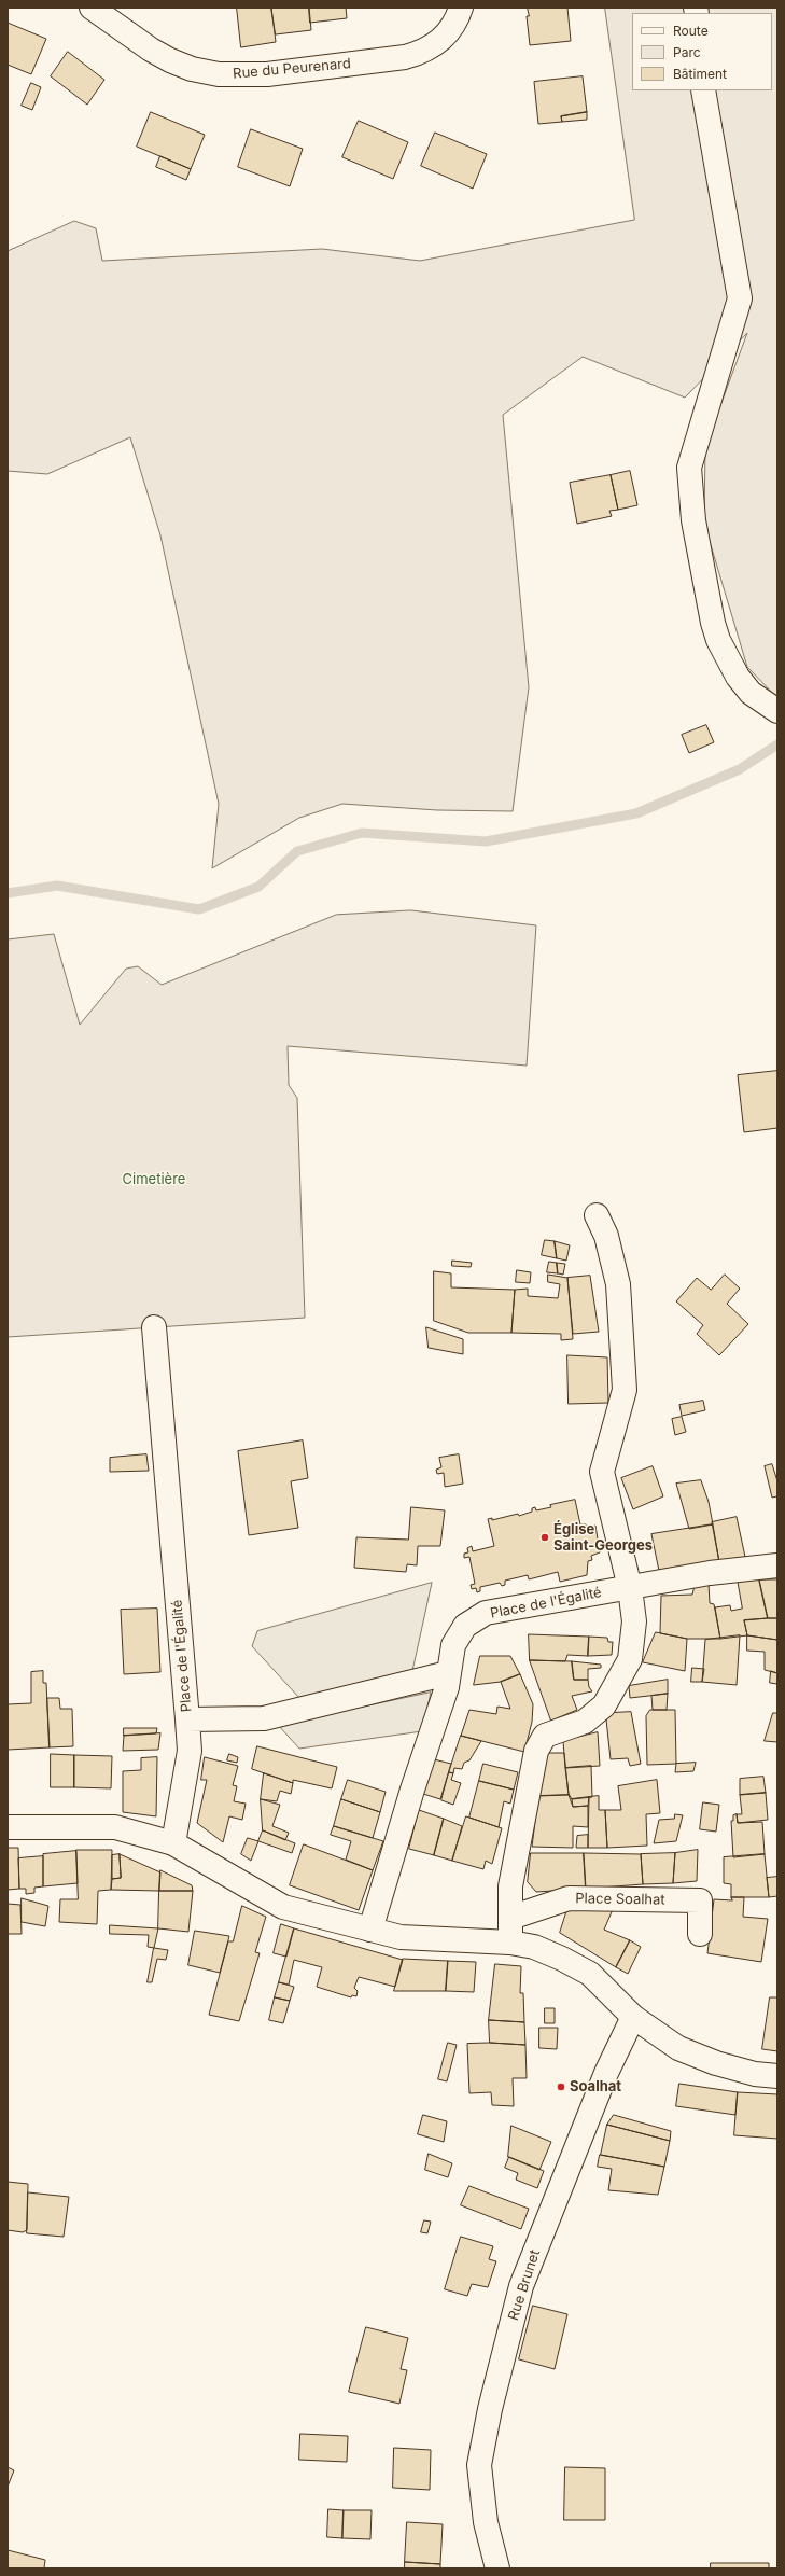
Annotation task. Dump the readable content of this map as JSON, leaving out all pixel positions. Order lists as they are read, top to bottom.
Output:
{
  "streets": {
    "street": [
      "Rue du Peurenard",
      "Place de l'Égalité",
      "Place Soalhat",
      "Rue Brunet"
    ]
  },
  "parks": ["Cimetière"],
  "places": ["Église Saint-Georges", "Soalhat"],
  "legend": ["Route", "Parc", "Bâtiment"]
}
